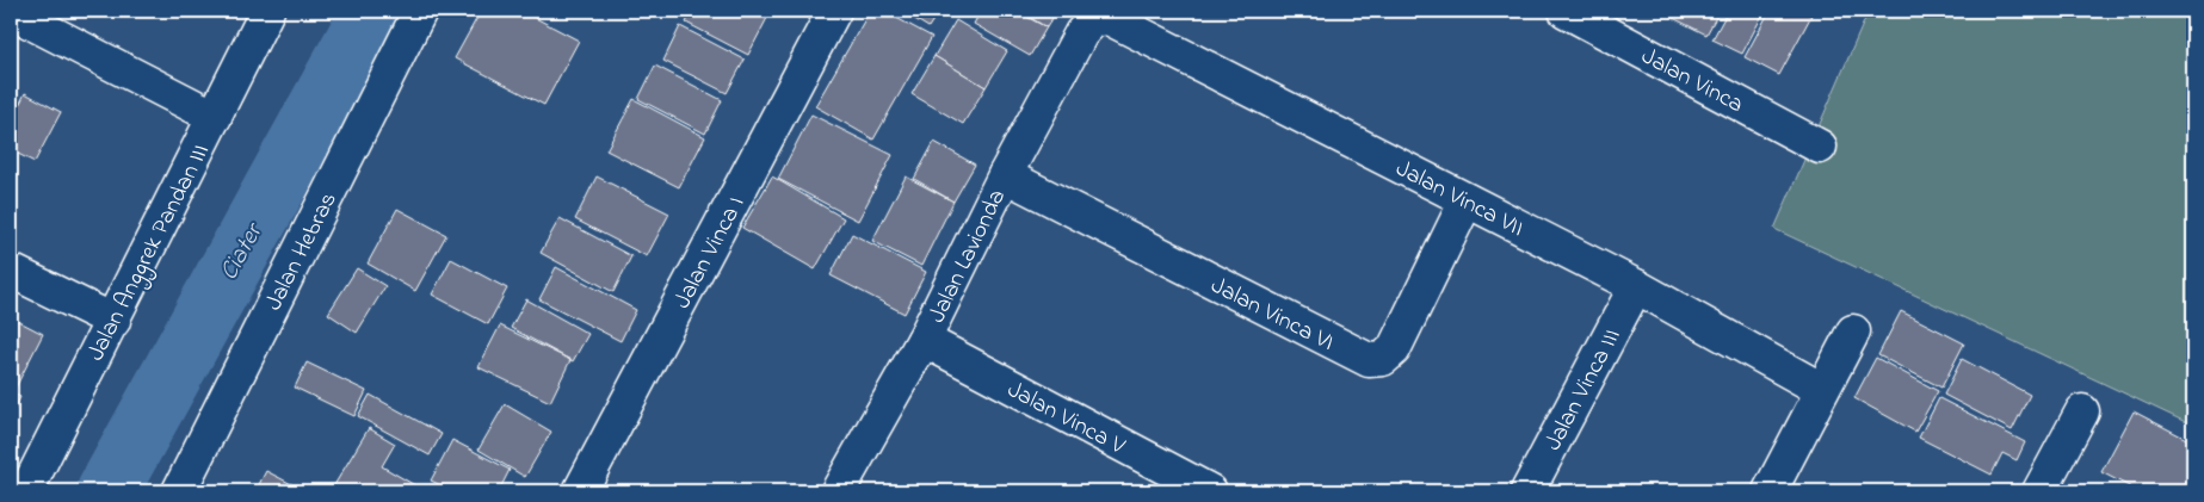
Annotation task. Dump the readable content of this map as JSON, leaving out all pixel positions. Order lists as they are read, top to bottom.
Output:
{
  "streets": {
    "street": [
      "Jalan Vinca",
      "Jalan Vinca VII",
      "Jalan Hebras",
      "Jalan Anggrek Pandan III",
      "Jalan Vinca I",
      "Jalan Lavionda",
      "Jalan Vinca VI",
      "Jalan Vinca III",
      "Jalan Vinca V"
    ]
  },
  "crossings": [
    ["Jalan Vinca VII", "Jalan Lavionda"],
    ["Jalan Vinca VII", "Jalan Vinca VI"],
    ["Jalan Vinca VII", "Jalan Vinca III"],
    ["Jalan Lavionda", "Jalan Vinca VI"],
    ["Jalan Lavionda", "Jalan Vinca V"]
  ],
  "water": ["Ciater"]
}
